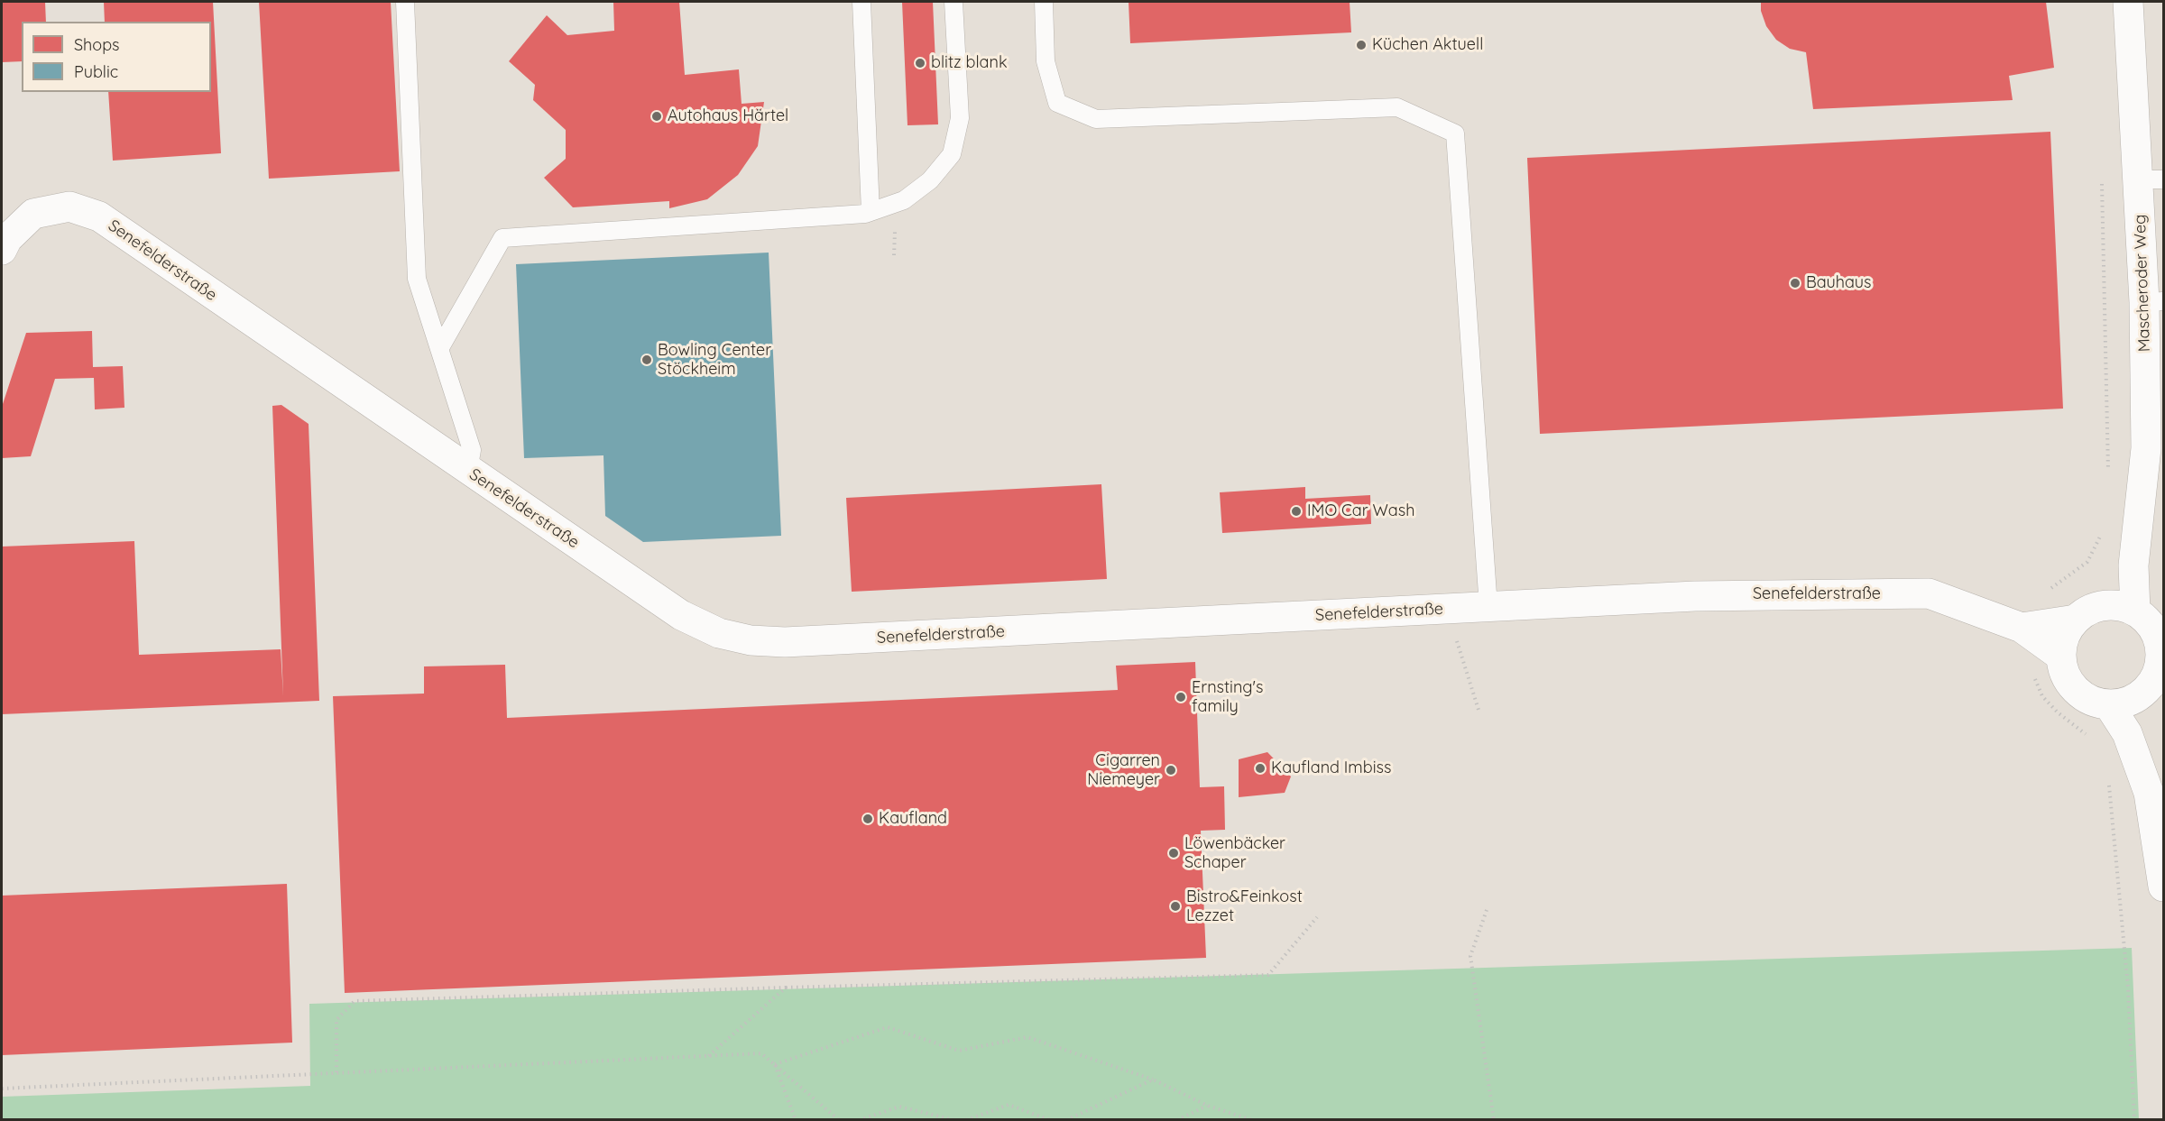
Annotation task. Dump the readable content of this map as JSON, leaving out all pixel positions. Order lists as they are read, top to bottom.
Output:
{
  "streets": {
    "street": ["Senefelderstraße", "Mascheroder Weg"]
  },
  "crossings": [
    ["Senefelderstraße", "Mascheroder Weg"]
  ],
  "places": [
    "Küchen Aktuell",
    "blitz blank",
    "Autohaus Härtel",
    "Bauhaus",
    "Bowling Center Stöckheim",
    "IMO Car Wash",
    "Ernsting's family",
    "Kaufland Imbiss",
    "Cigarren Niemeyer",
    "Kaufland",
    "Löwenbäcker Schaper",
    "Bistro&Feinkost Lezzet"
  ],
  "legend": ["Shops", "Public"]
}
